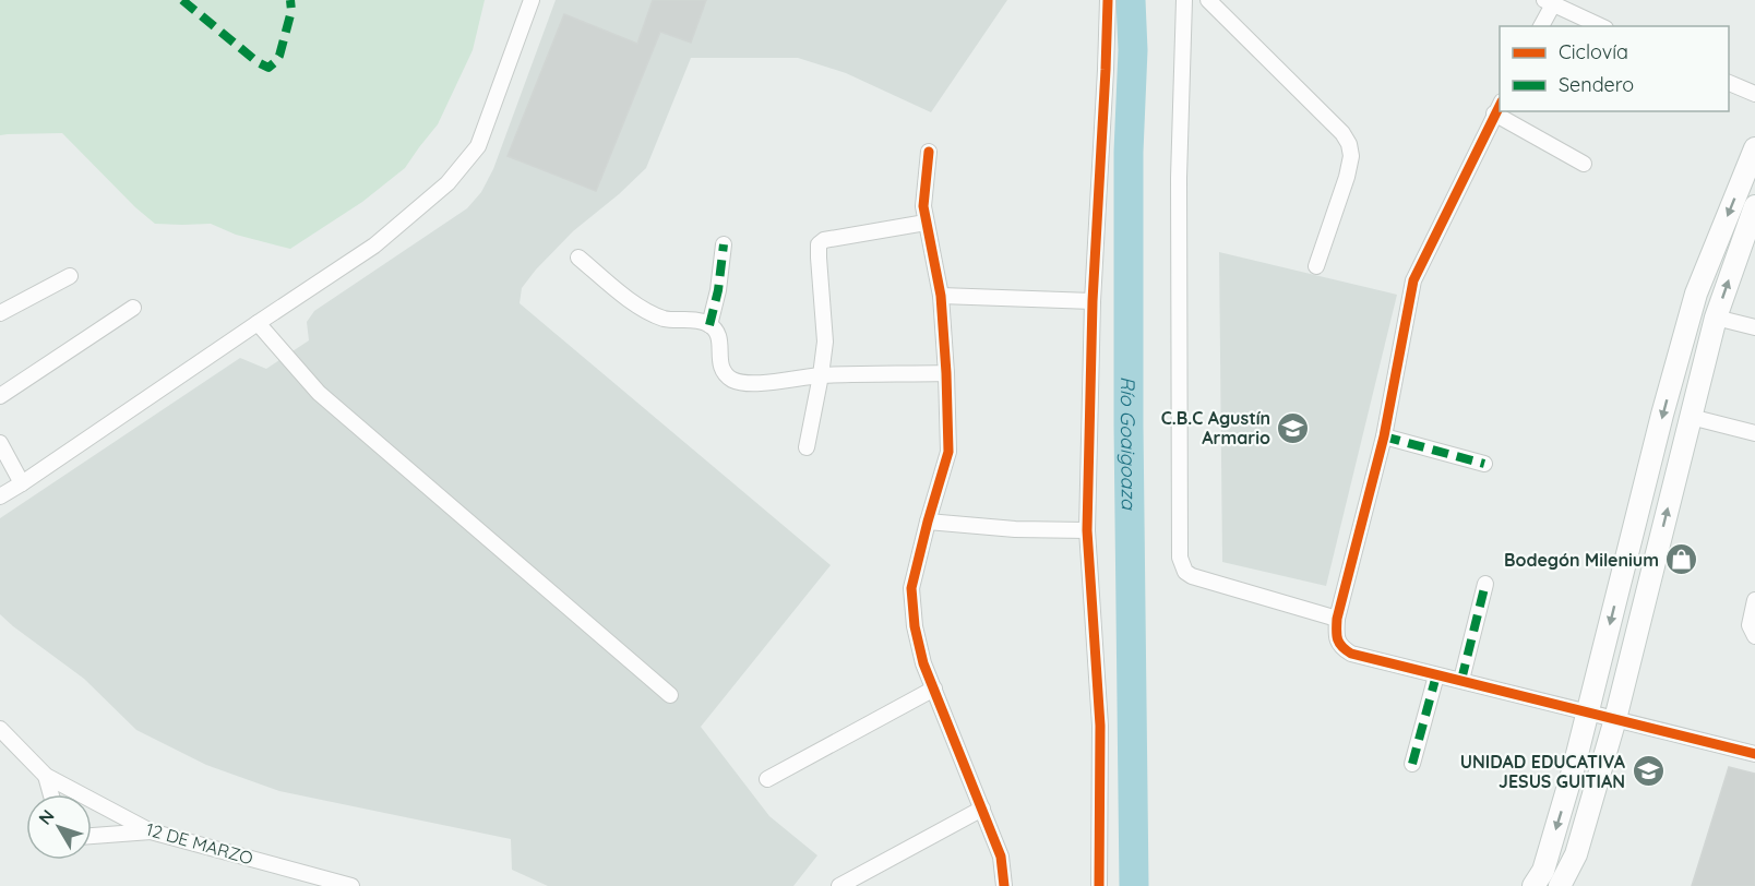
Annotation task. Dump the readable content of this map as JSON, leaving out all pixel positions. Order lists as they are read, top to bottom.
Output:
{
  "streets": {
    "street": ["12 DE MARZO"]
  },
  "water": ["Río Goaigoaza"],
  "places": {
    "school or university": ["C.B.C Agustín Armario", "UNIDAD EDUCATIVA JESUS GUITIAN"],
    "shop": ["Bodegón Milenium"]
  },
  "legend": ["Ciclovía", "Sendero"],
  "north": "top left"
}
